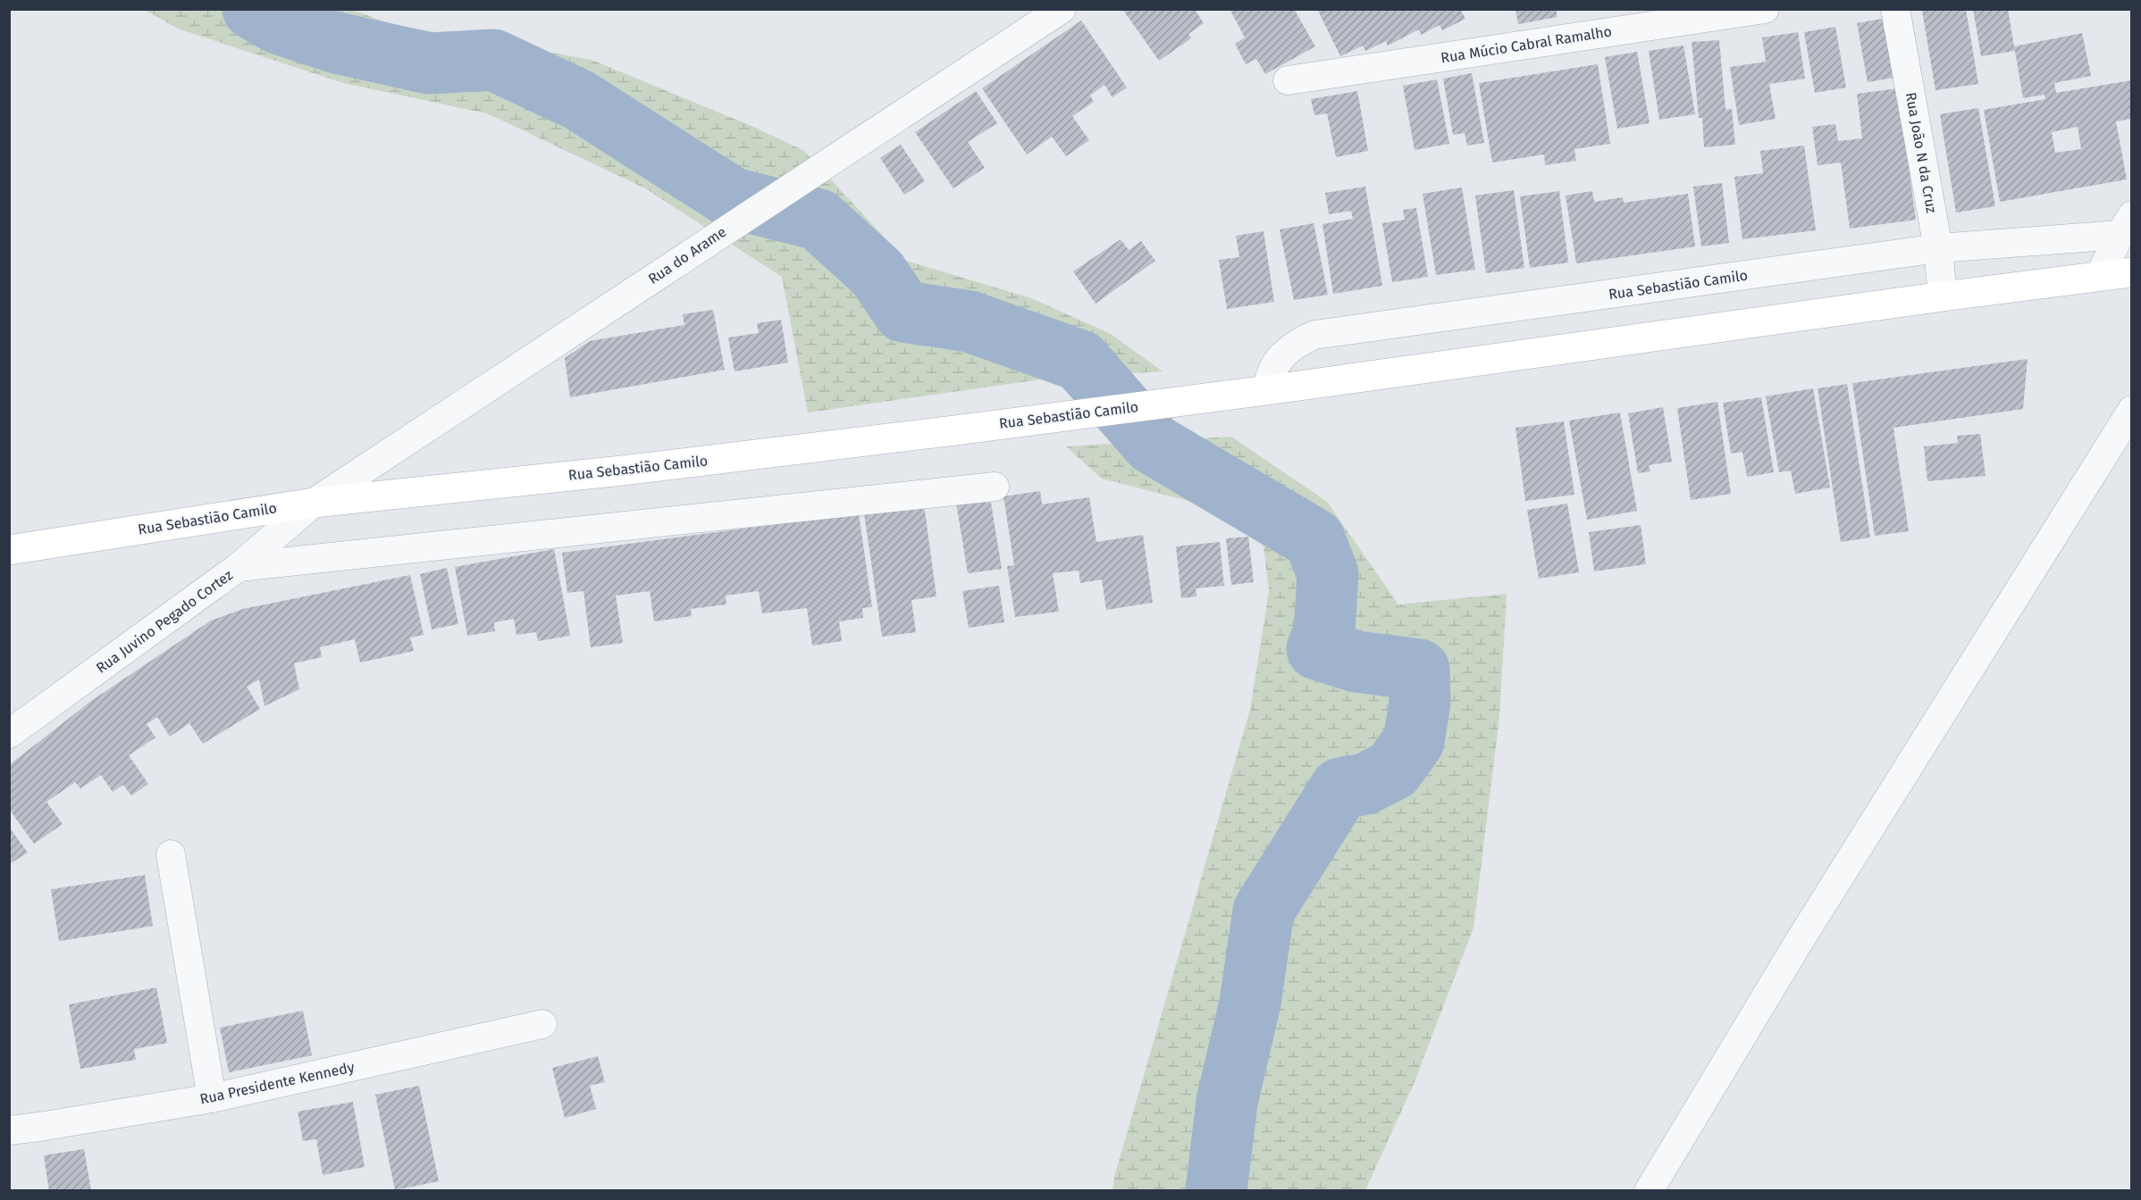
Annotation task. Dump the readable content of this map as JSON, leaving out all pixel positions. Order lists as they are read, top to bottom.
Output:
{
  "streets": {
    "main road": ["Rua Sebastião Camilo"],
    "street": [
      "Rua Múcio Cabral Ramalho",
      "Rua João N da Cruz",
      "Rua do Arame",
      "Rua Juvino Pegado Cortez",
      "Rua Presidente Kennedy"
    ]
  },
  "crossings": [
    ["Rua João N da Cruz", "Rua Sebastião Camilo"],
    ["Rua do Arame", "Rua Sebastião Camilo"],
    ["Rua do Arame", "Rua Juvino Pegado Cortez"],
    ["Rua Sebastião Camilo", "Rua Juvino Pegado Cortez"]
  ]
}
